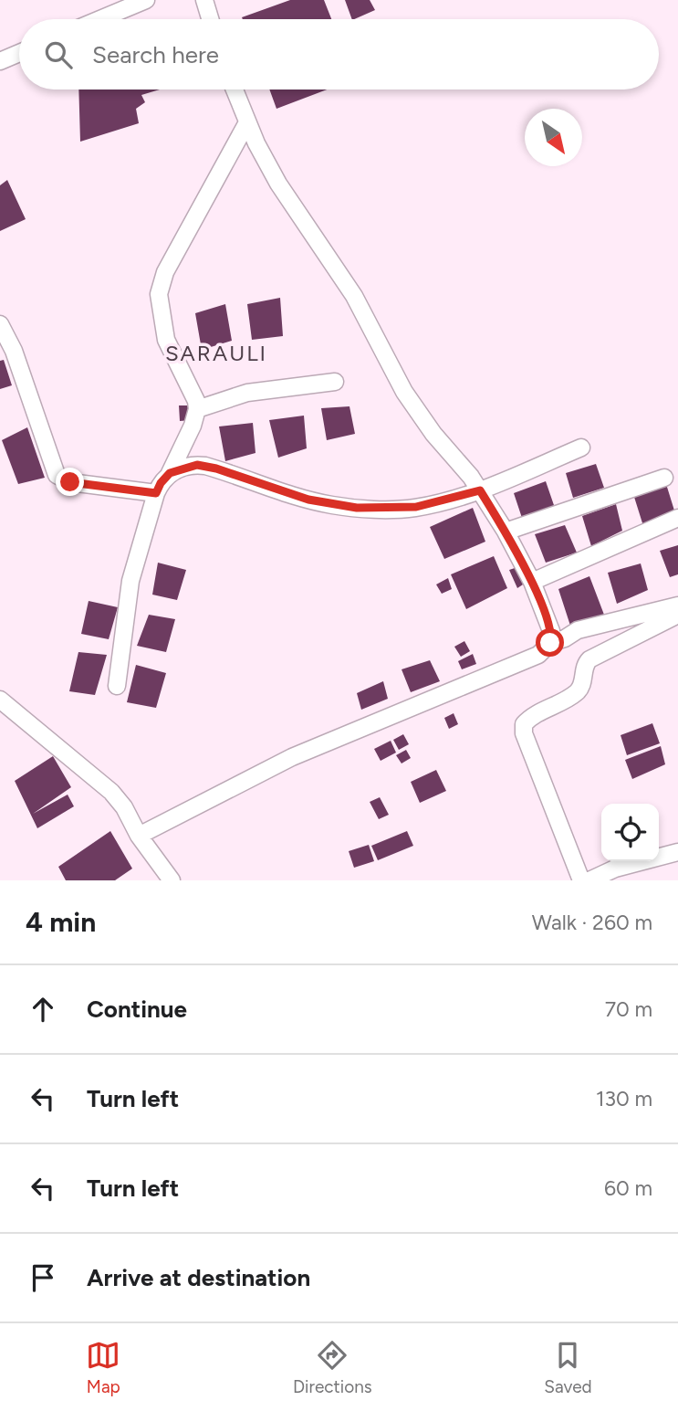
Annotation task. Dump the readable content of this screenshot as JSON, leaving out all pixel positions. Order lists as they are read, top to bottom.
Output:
{
  "districts": ["SARAULI"],
  "north": "bottom right",
  "page": {
    "search": "Search here",
    "heading": ["4 min", "Walk · 260 m"],
    "list": [
      ["Continue", "70 m"],
      ["Turn left", "130 m"],
      ["Turn left", "60 m"],
      "Arrive at destination"
    ],
    "nav": ["Map", "Directions", "Saved"]
  }
}
